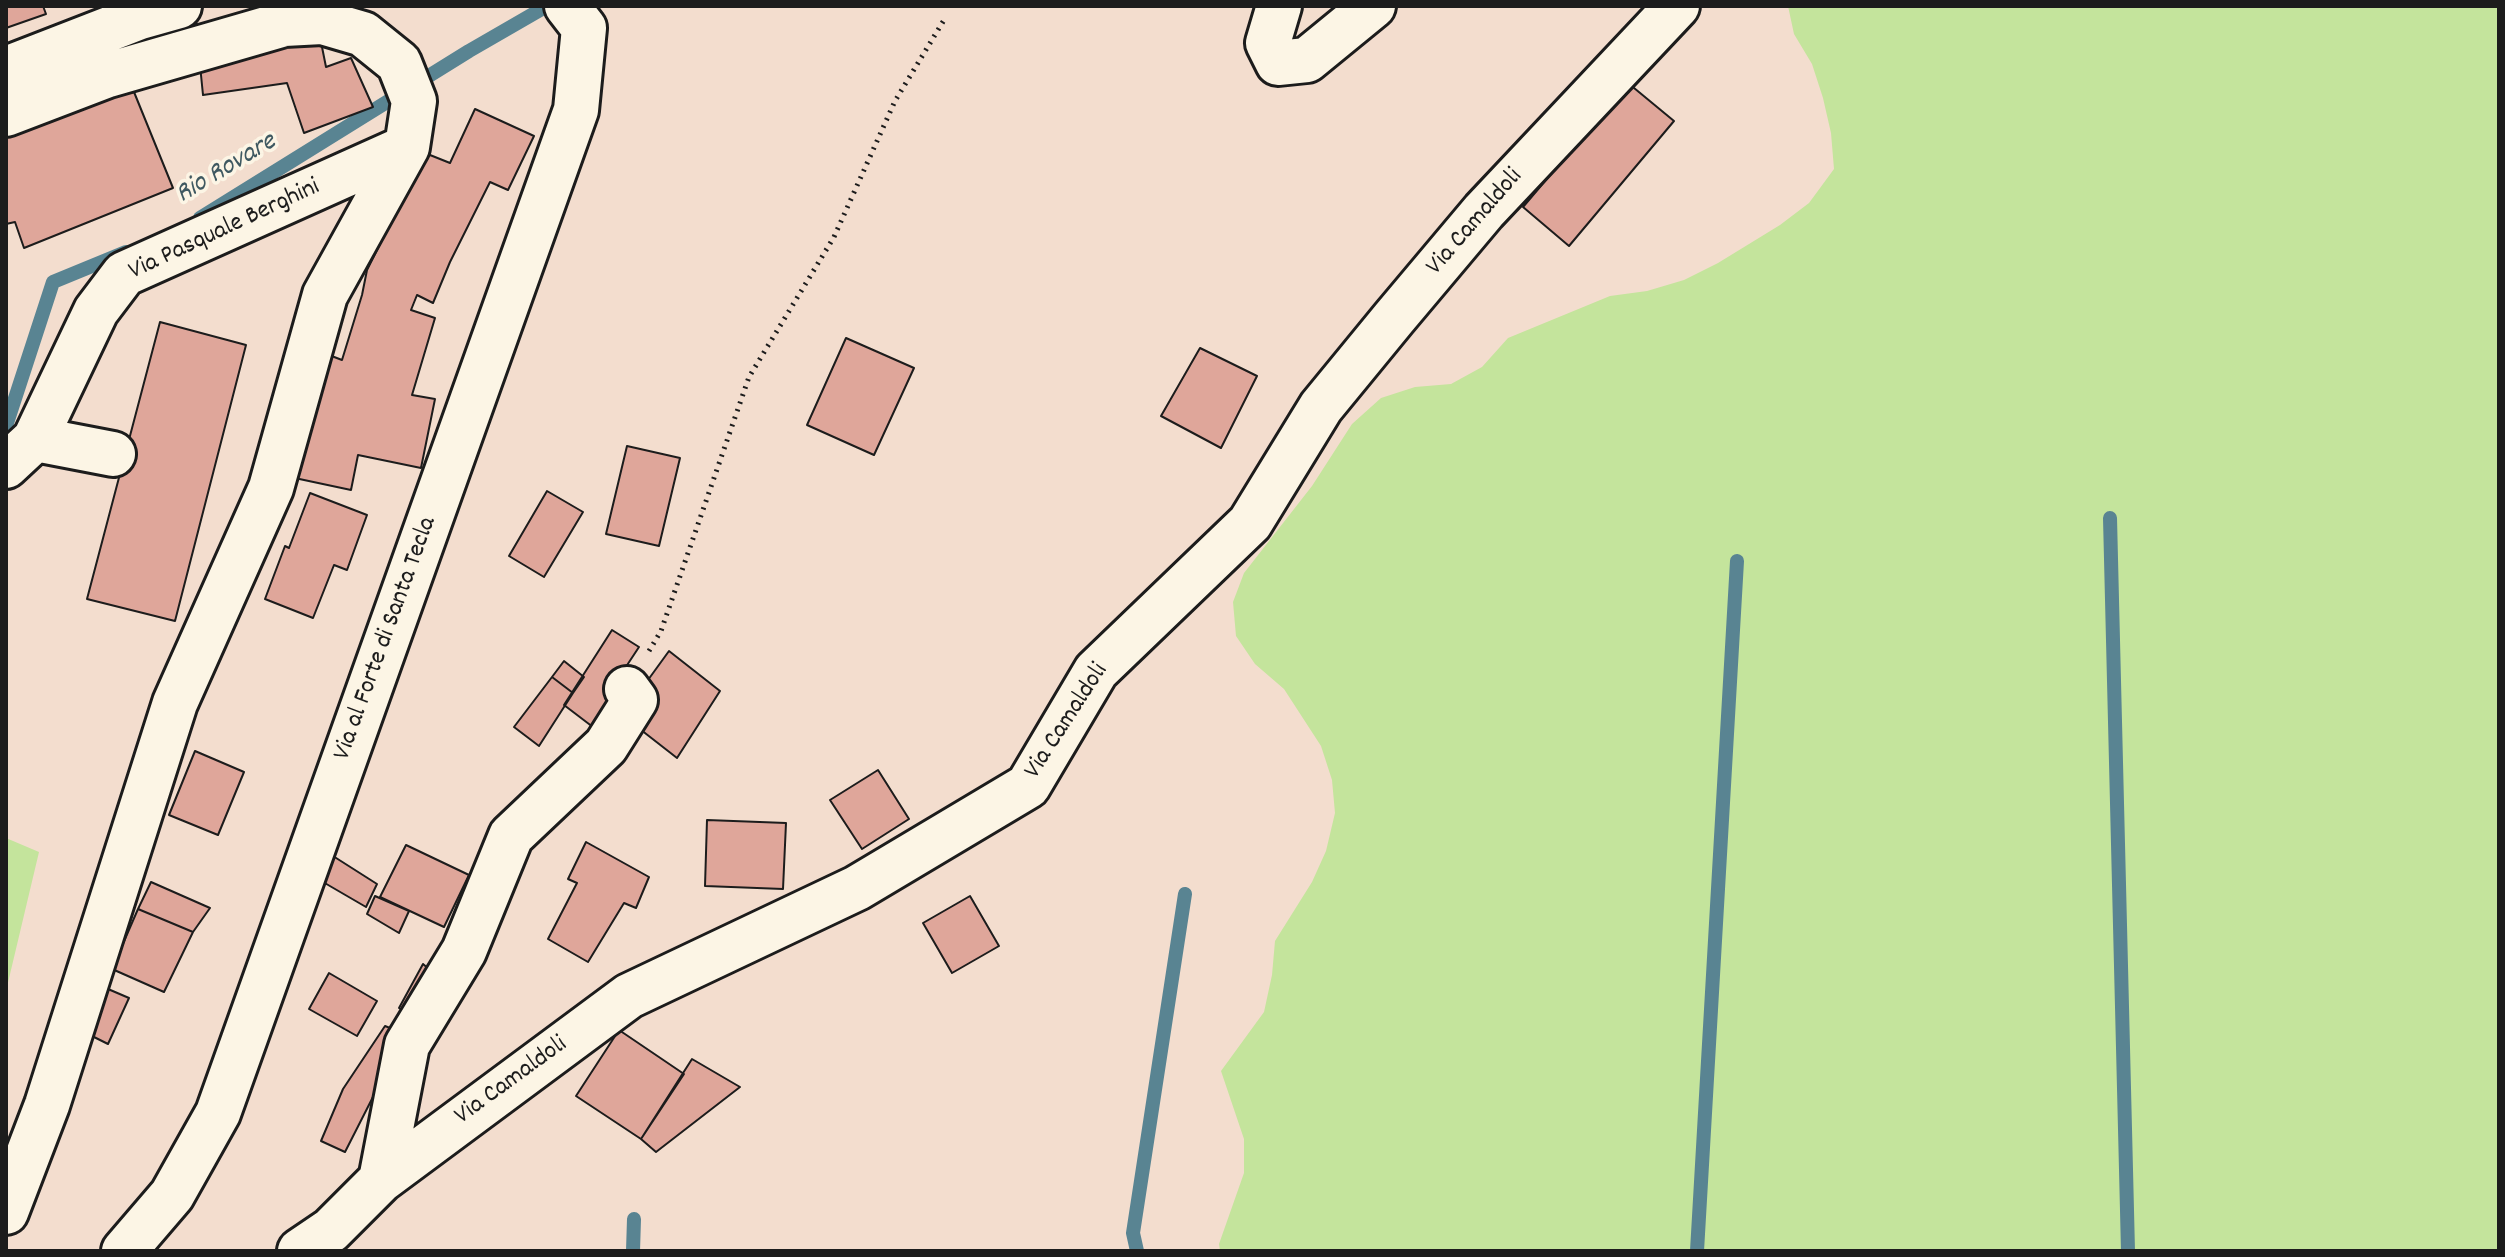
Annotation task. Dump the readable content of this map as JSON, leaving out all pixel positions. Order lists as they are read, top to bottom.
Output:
{
  "streets": {
    "street": ["Via Camaldoli", "Via Pasquale Berghini", "Via al Forte di Santa Tecla"]
  },
  "water": ["Rio Rovare"]
}
